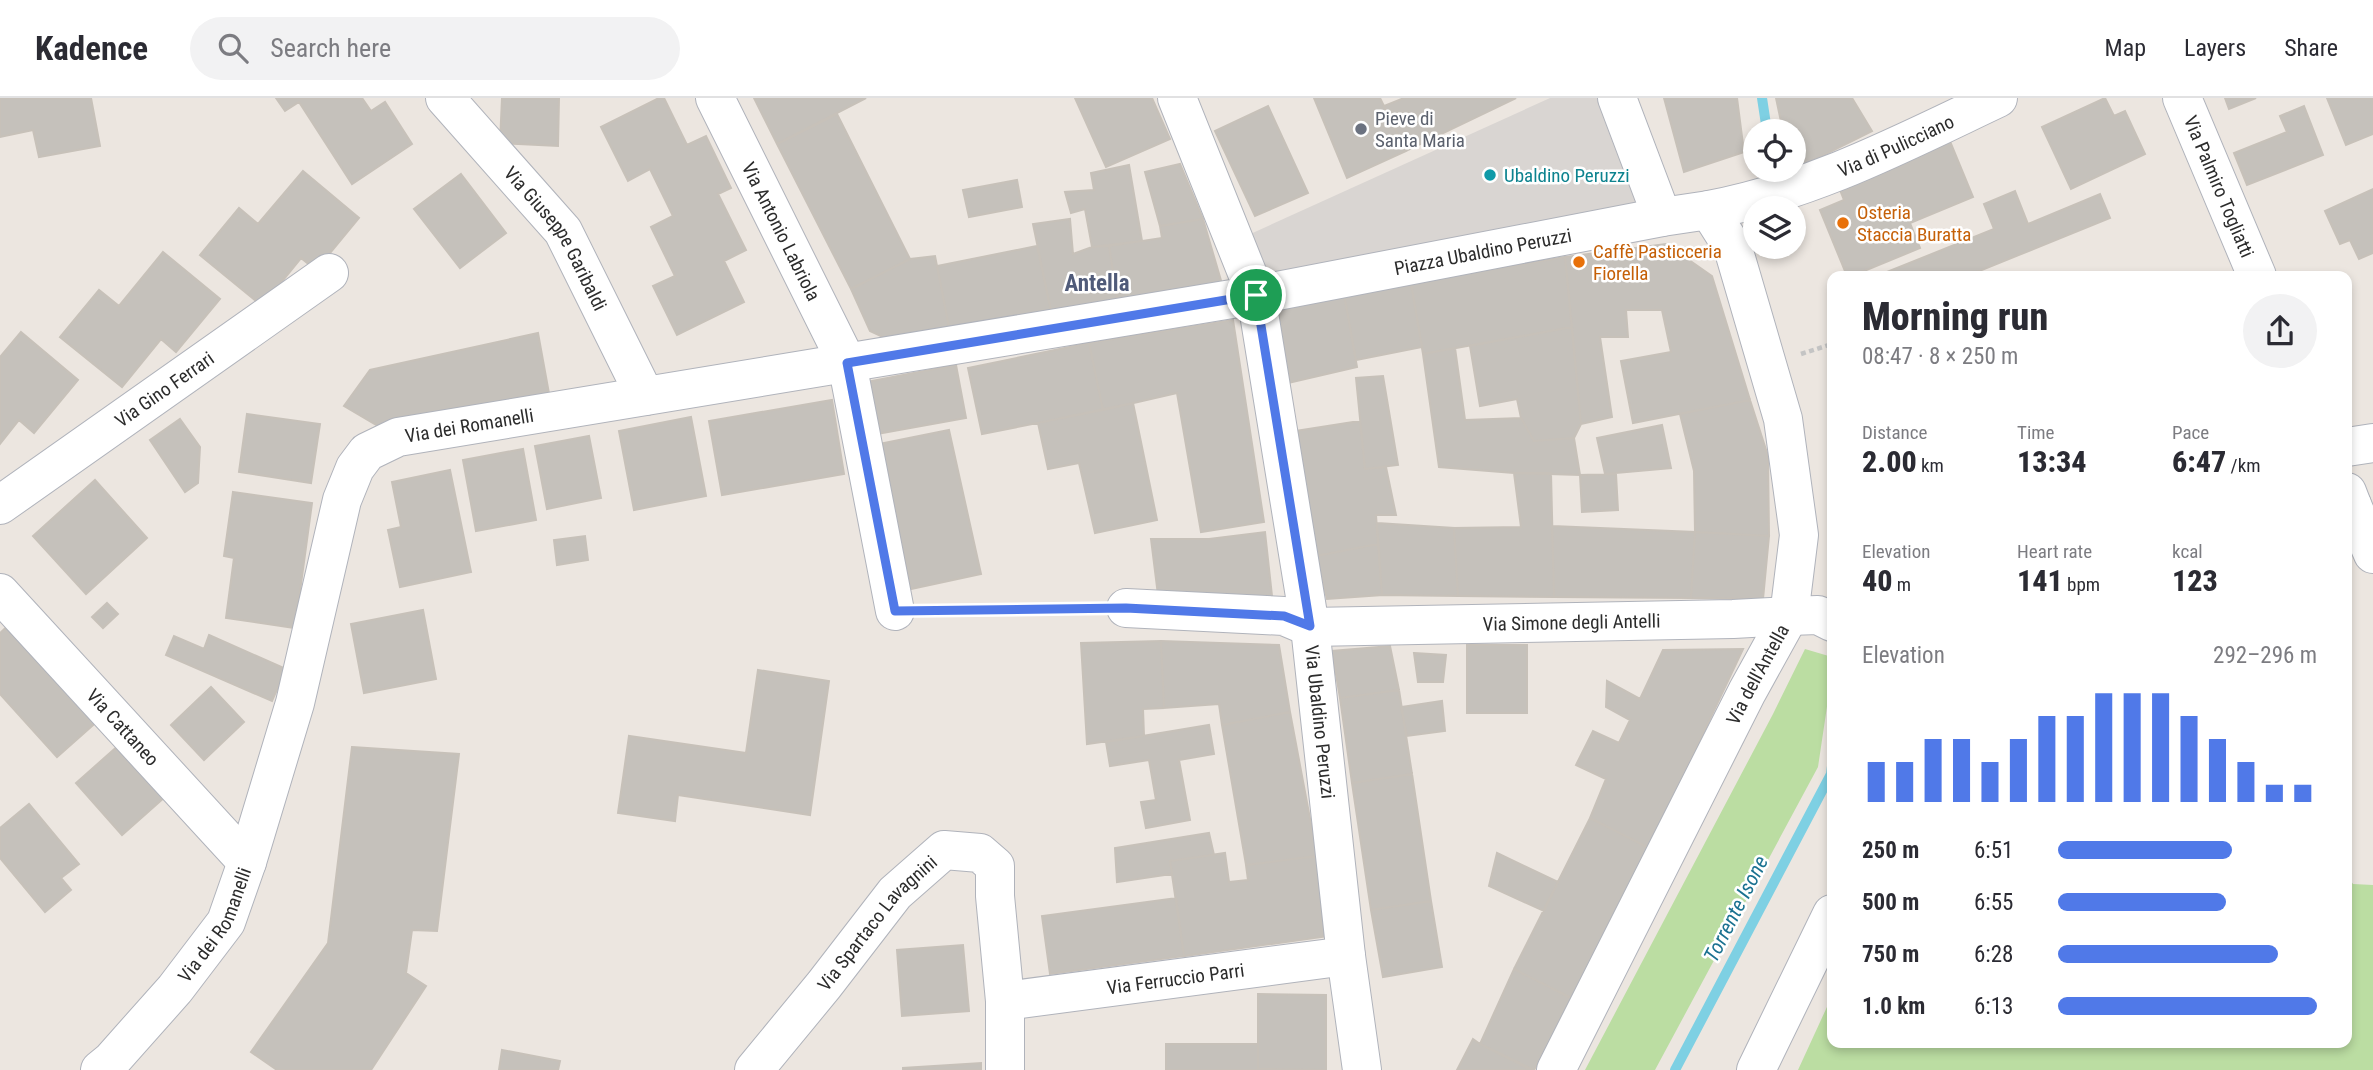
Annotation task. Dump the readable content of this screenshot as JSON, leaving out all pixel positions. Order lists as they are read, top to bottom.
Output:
{
  "streets": {
    "street": [
      "Via di Pulicciano",
      "Via Palmiro Togliatti",
      "Via Antonio Labriola",
      "Via Giuseppe Garibaldi",
      "Piazza Ubaldino Peruzzi",
      "Via Gino Ferrari",
      "Via dei Romanelli",
      "Via Simone degli Antelli",
      "Via dell'Antella",
      "Via Ubaldino Peruzzi",
      "Via Cattaneo",
      "Via Spartaco Lavagnini",
      "Via Ferruccio Parri"
    ]
  },
  "crossings": [
    ["Via di Pulicciano", "Piazza Ubaldino Peruzzi"],
    ["Via di Pulicciano", "Via dell'Antella"],
    ["Via Antonio Labriola", "Via dei Romanelli"],
    ["Via Giuseppe Garibaldi", "Via dei Romanelli"],
    ["Piazza Ubaldino Peruzzi", "Via dei Romanelli"],
    ["Piazza Ubaldino Peruzzi", "Via dell'Antella"],
    ["Piazza Ubaldino Peruzzi", "Via Ubaldino Peruzzi"],
    ["Via dei Romanelli", "Via Ubaldino Peruzzi"],
    ["Via dei Romanelli", "Via Cattaneo"],
    ["Via Simone degli Antelli", "Via dell'Antella"],
    ["Via Simone degli Antelli", "Via Ubaldino Peruzzi"],
    ["Via Ubaldino Peruzzi", "Via Ferruccio Parri"],
    ["Via Spartaco Lavagnini", "Via Ferruccio Parri"]
  ],
  "districts": ["Antella"],
  "water": ["Torrente Isone"],
  "places": [
    "Pieve di Santa Maria",
    "Ubaldino Peruzzi",
    "Osteria Staccia Buratta",
    "Caffè Pasticceria Fiorella"
  ],
  "page": {
    "header": "Kadence",
    "search": "Search here",
    "nav": ["Map", "Layers", "Share"],
    "heading": ["Morning run", "08:47 · 8 × 250 m"],
    "stats": [
      ["Distance", "2.00 km"],
      ["Time", "13:34"],
      ["Pace", "6:47 /km"],
      ["Elevation", "40 m"],
      ["Heart rate", "141 bpm"],
      ["kcal", "123"]
    ],
    "chart": ["Elevation", "292–296 m"],
    "list": [
      {
        "name": "250 m",
        "note": "6:51"
      },
      {
        "name": "500 m",
        "note": "6:55"
      },
      {
        "name": "750 m",
        "note": "6:28"
      },
      {
        "name": "1.0 km",
        "note": "6:13"
      }
    ]
  }
}
